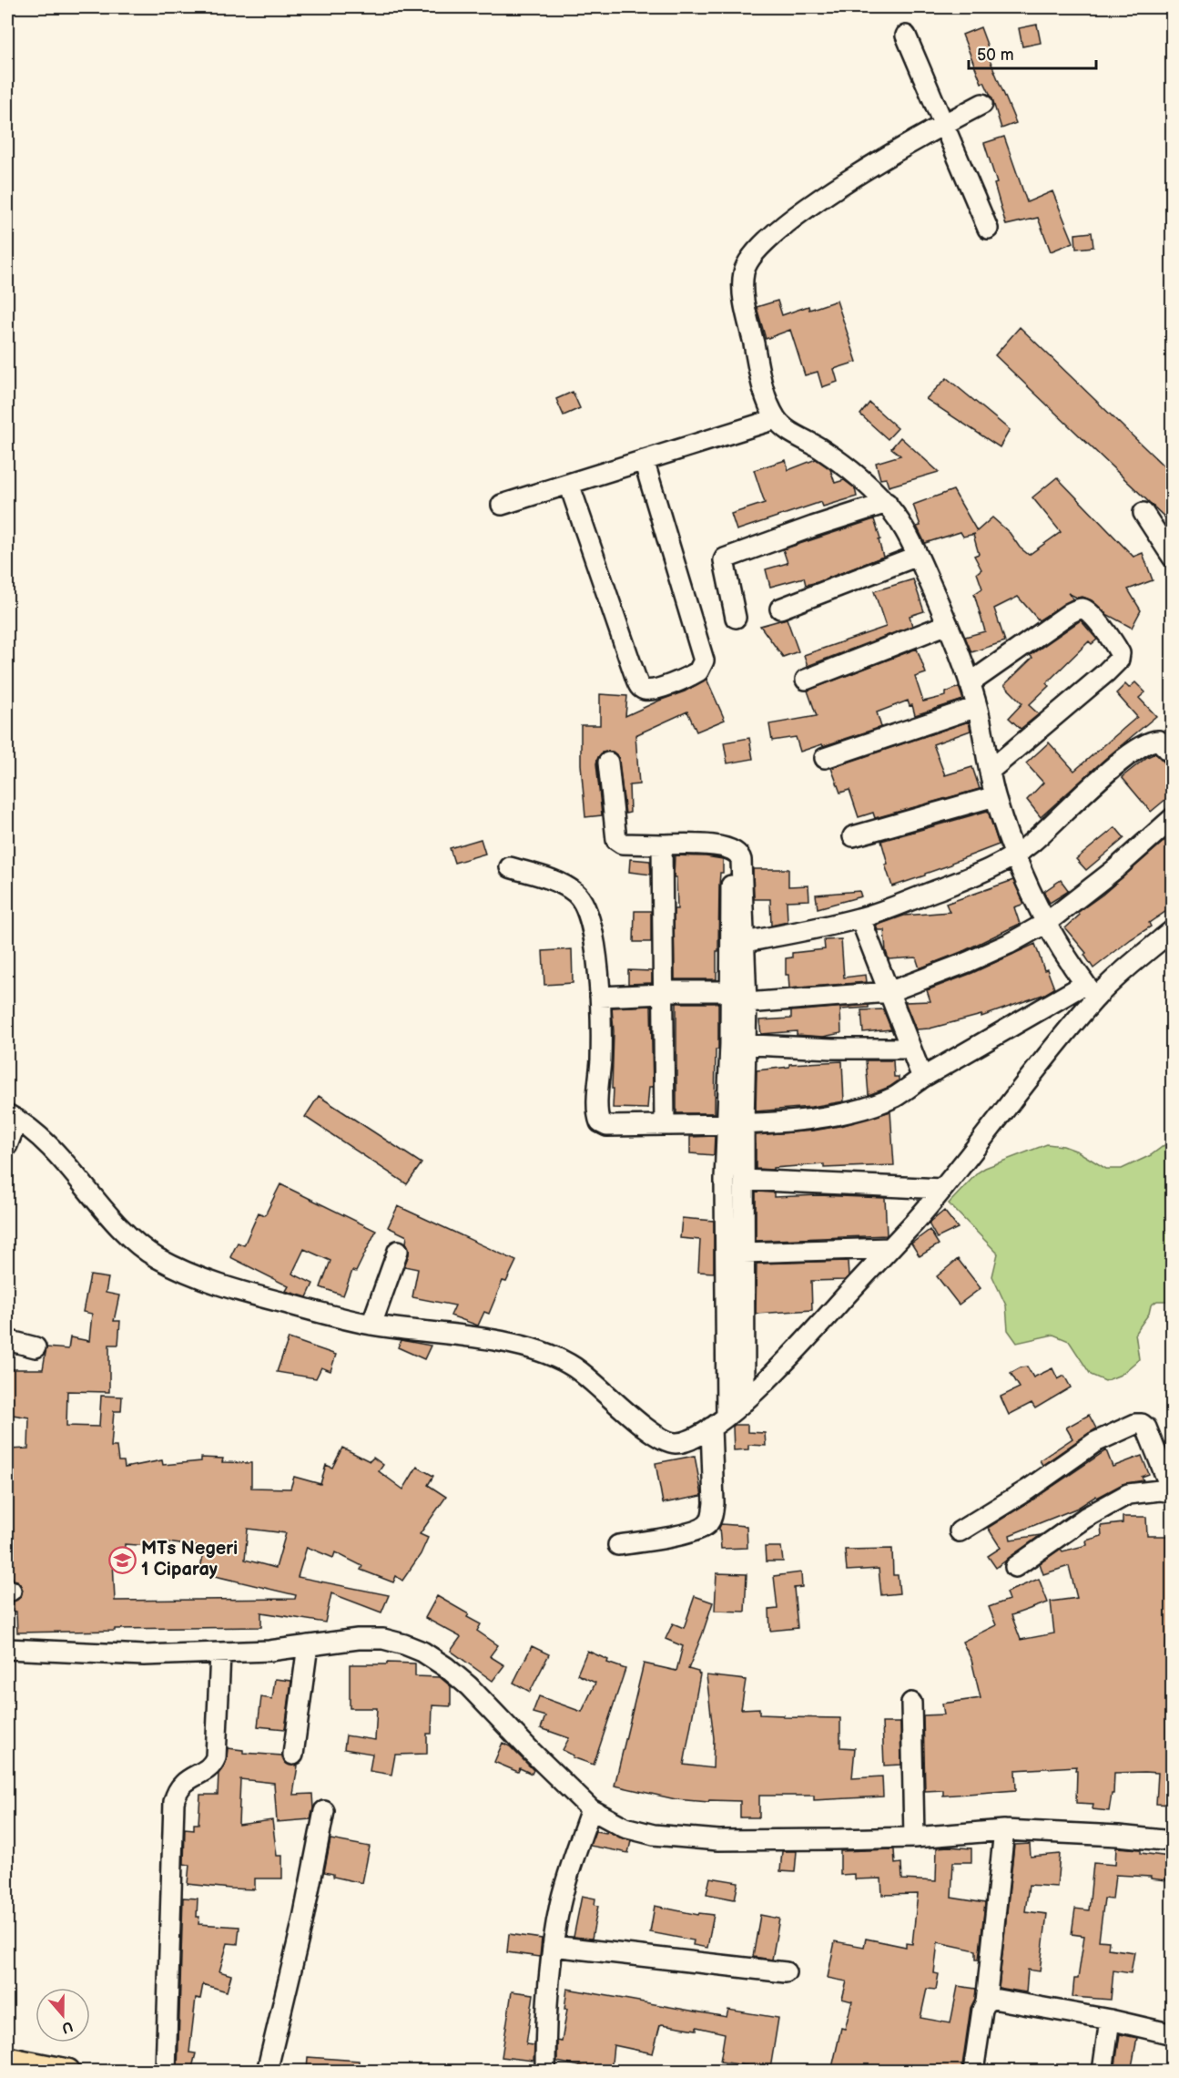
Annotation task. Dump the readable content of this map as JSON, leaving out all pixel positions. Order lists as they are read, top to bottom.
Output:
{
  "places": {
    "school or university": ["MTs Negeri 1 Ciparay"]
  },
  "scale_bar": "50 m",
  "north": "bottom"
}
